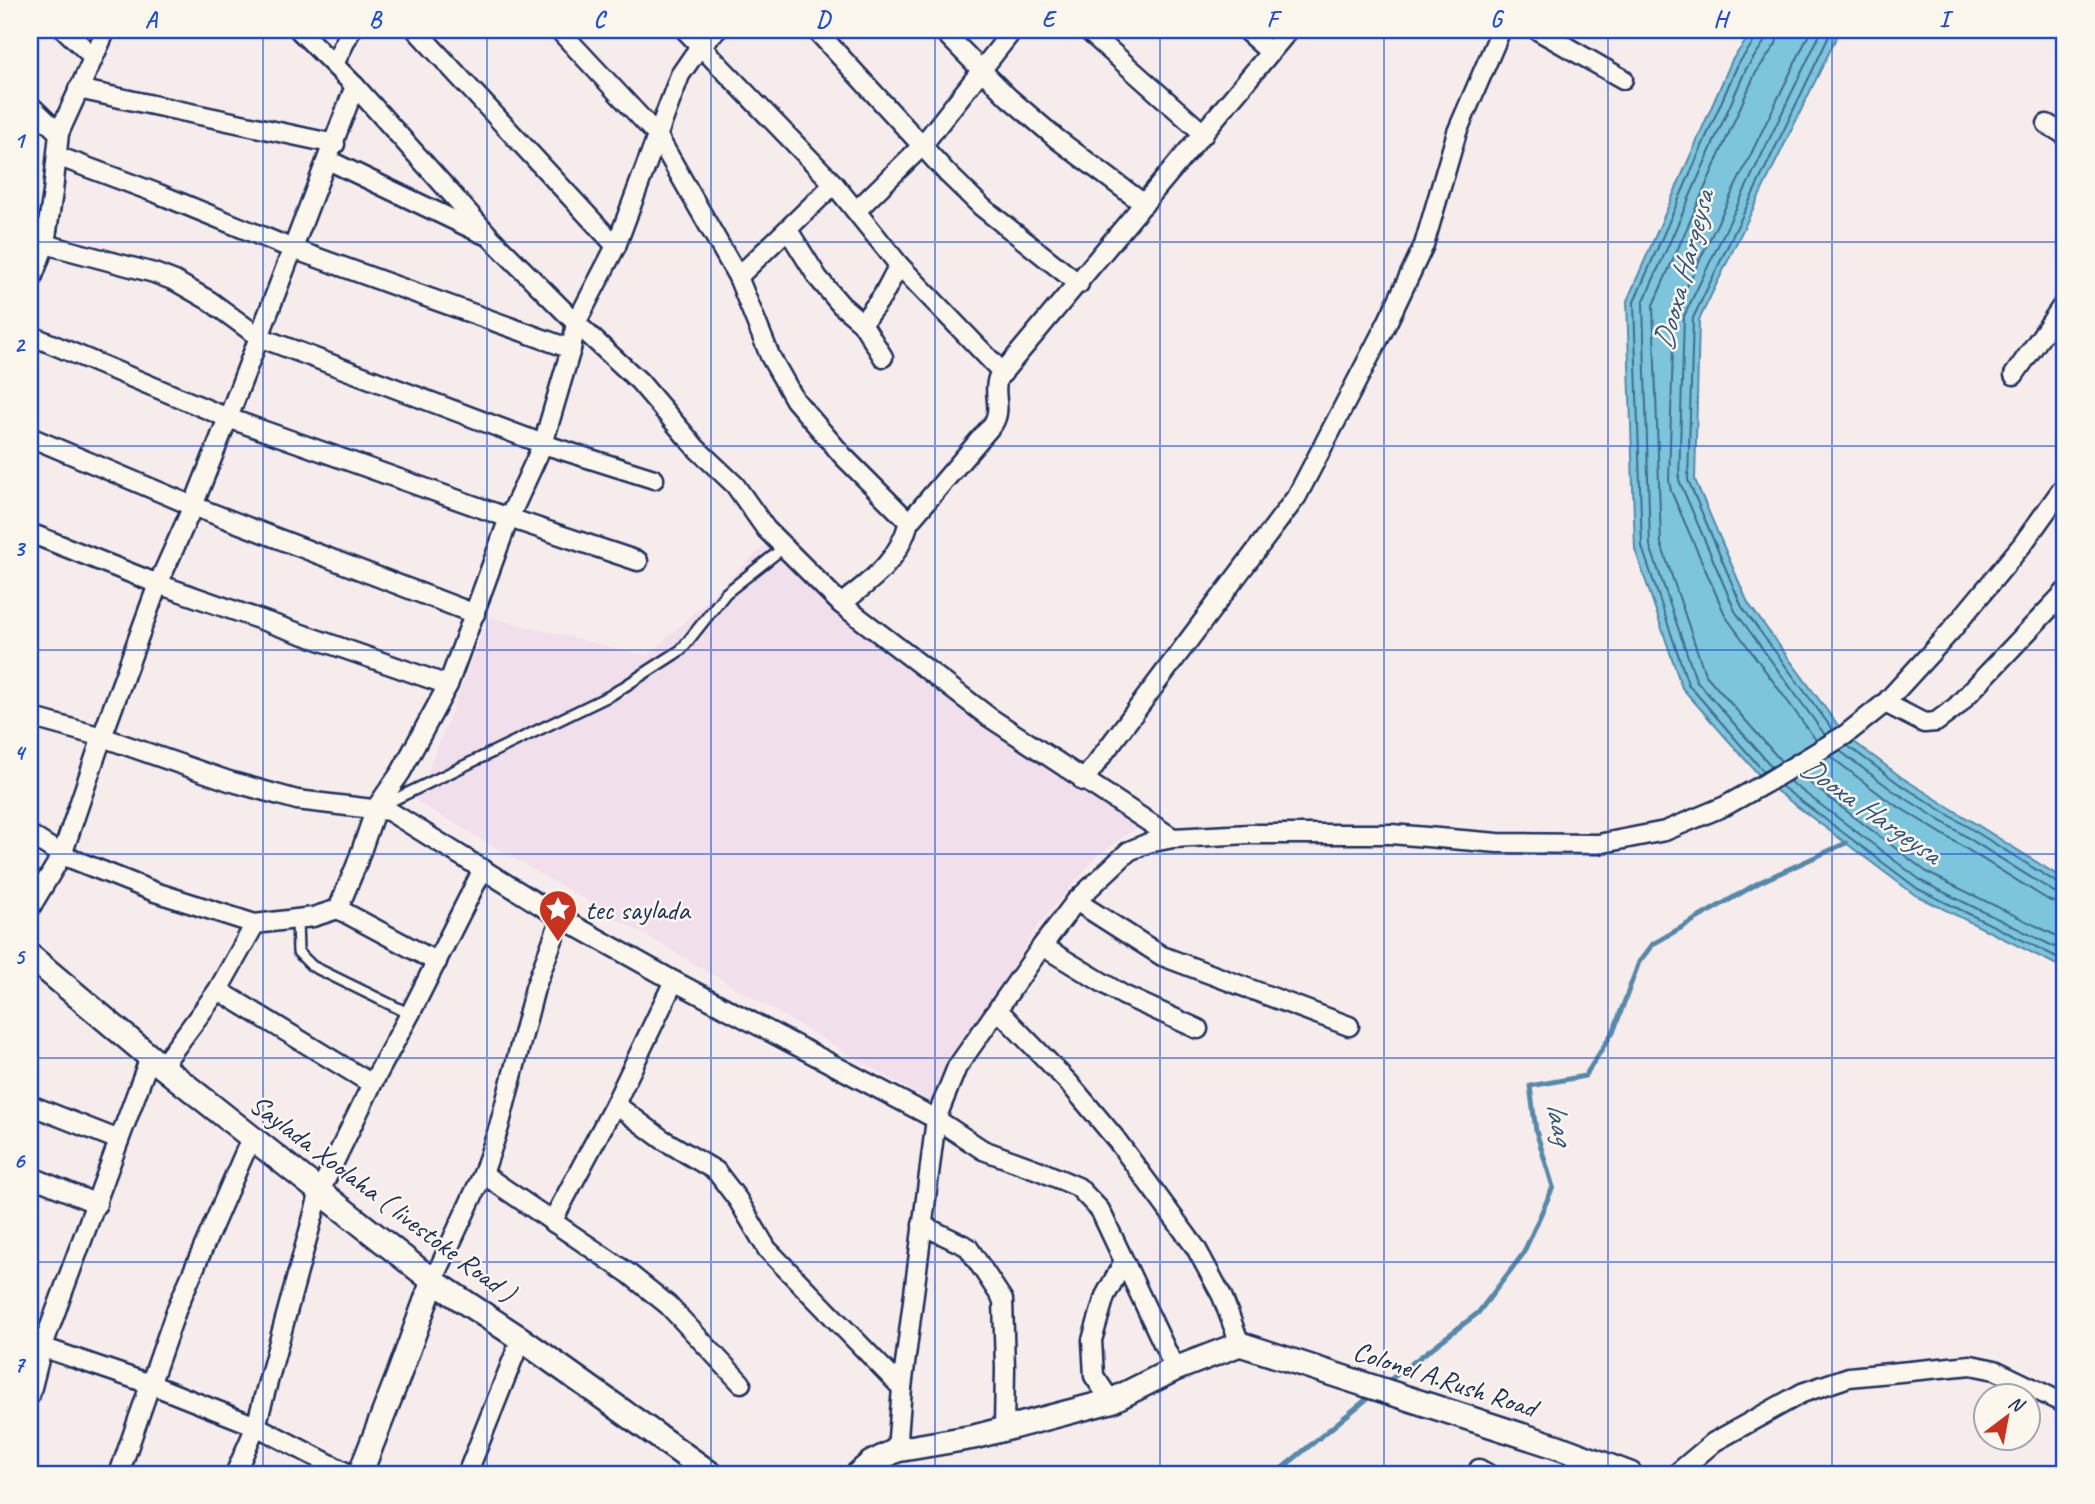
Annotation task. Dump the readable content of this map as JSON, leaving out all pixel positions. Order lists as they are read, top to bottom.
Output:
{
  "streets": {
    "street": ["Saylada Xoolaha ( livestoke Road )", "Colonel A.Rush Road"]
  },
  "water": ["Dooxa Hargeysa", "laag"],
  "places": {
    "place": ["tec saylada"]
  },
  "north": "top right",
  "grid": {
    "columns": [
      "A",
      "B",
      "C",
      "D",
      "E",
      "F",
      "G",
      "H",
      "I"
    ],
    "rows": [
      "1",
      "2",
      "3",
      "4",
      "5",
      "6",
      "7"
    ]
  }
}
